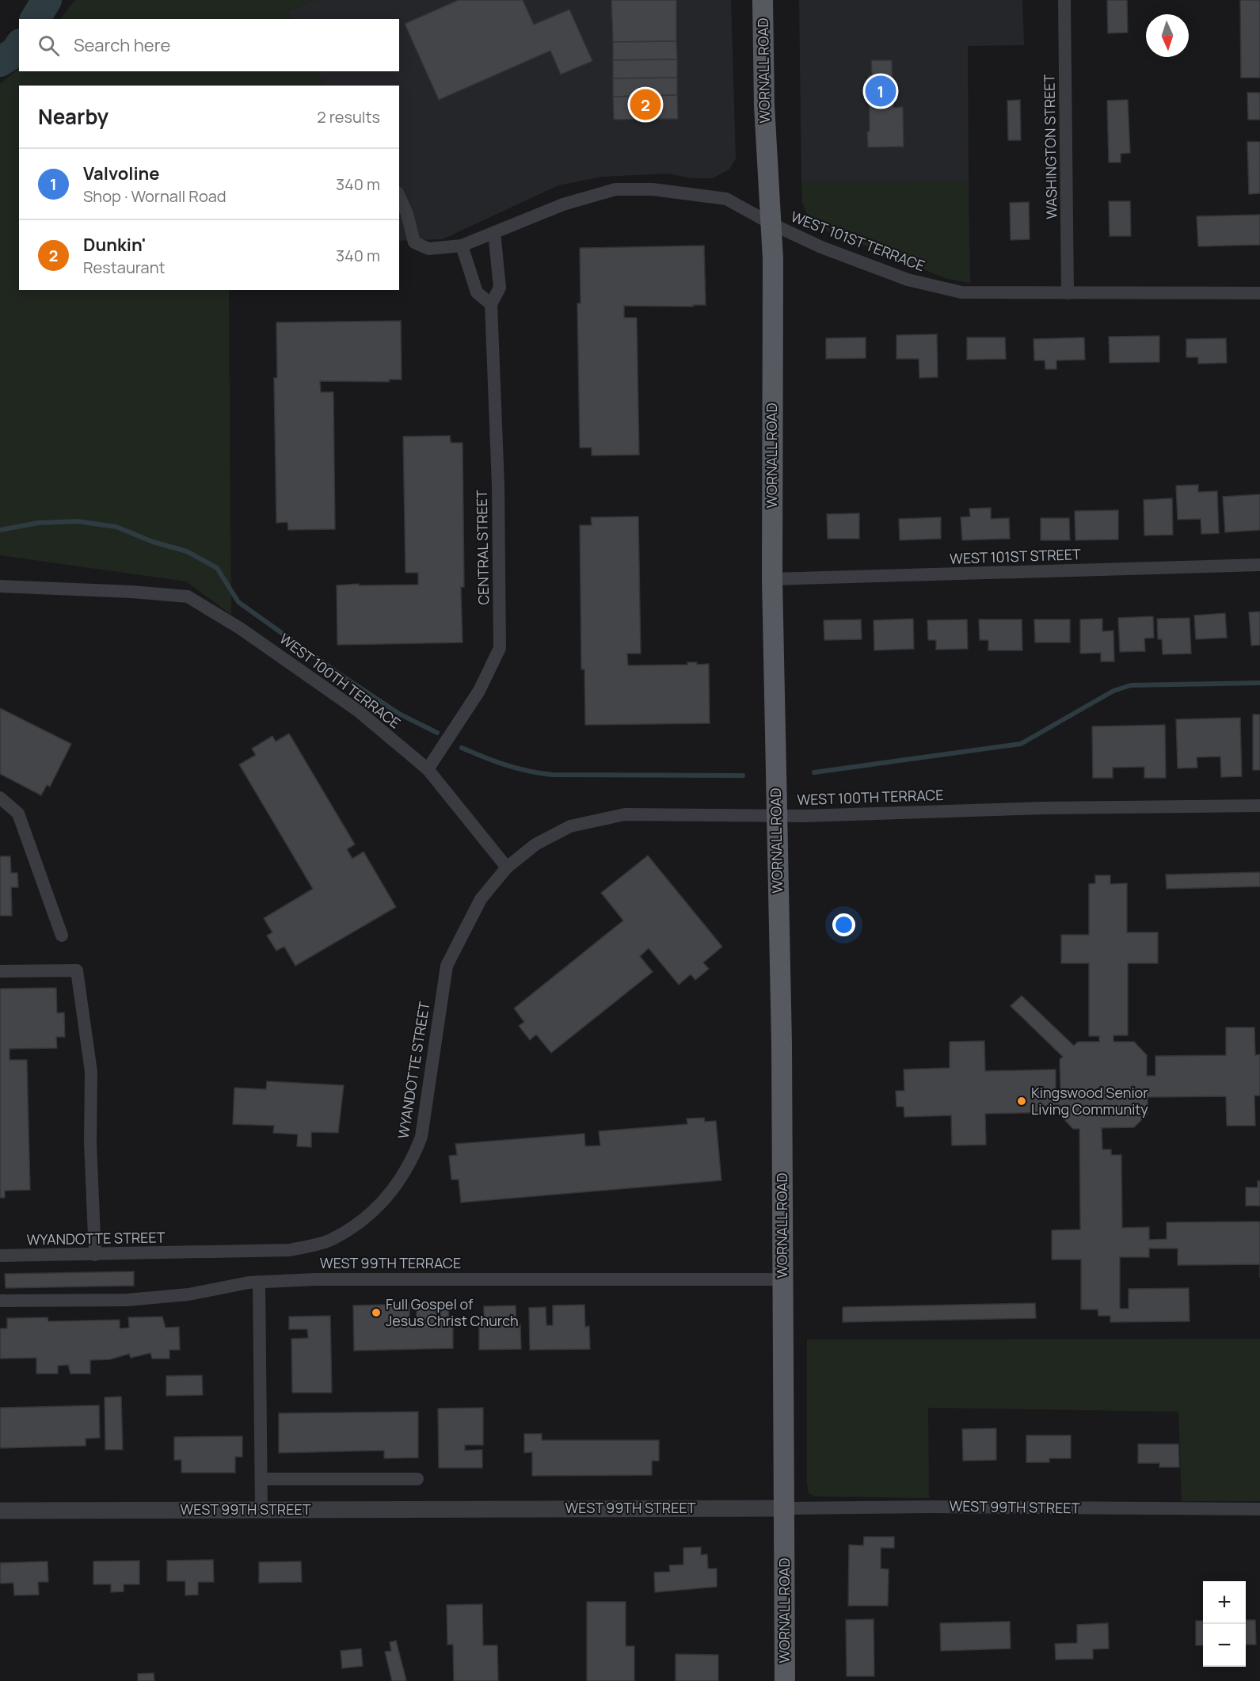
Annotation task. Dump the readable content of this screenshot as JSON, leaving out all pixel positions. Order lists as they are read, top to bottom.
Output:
{
  "streets": {
    "main road": ["WORNALL ROAD"],
    "street": [
      "WASHINGTON STREET",
      "WEST 101ST TERRACE",
      "CENTRAL STREET",
      "WEST 101ST STREET",
      "WEST 100TH TERRACE",
      "WYANDOTTE STREET",
      "WEST 99TH TERRACE",
      "WEST 99TH STREET"
    ]
  },
  "crossings": [
    ["WORNALL ROAD", "WEST 101ST TERRACE"],
    ["WORNALL ROAD", "WEST 101ST STREET"],
    ["WORNALL ROAD", "WEST 100TH TERRACE"],
    ["WORNALL ROAD", "WEST 99TH TERRACE"],
    ["WORNALL ROAD", "WEST 99TH STREET"],
    ["WASHINGTON STREET", "WEST 101ST TERRACE"],
    ["WEST 101ST TERRACE", "CENTRAL STREET"],
    ["CENTRAL STREET", "WEST 100TH TERRACE"],
    ["WEST 100TH TERRACE", "WYANDOTTE STREET"]
  ],
  "places": ["Kingswood Senior Living Community", "Full Gospel of Jesus Christ Church"],
  "north": "bottom",
  "page": {
    "search": "Search here",
    "pins": ["1", "2"],
    "heading": ["Nearby", "2 results"],
    "list": [
      {
        "mark": "1",
        "name": "Valvoline",
        "note": "Shop · Wornall Road",
        "value": "340 m"
      },
      {
        "mark": "2",
        "name": "Dunkin'",
        "note": "Restaurant",
        "value": "340 m"
      }
    ],
    "map_buttons": ["+", "−"]
  }
}
